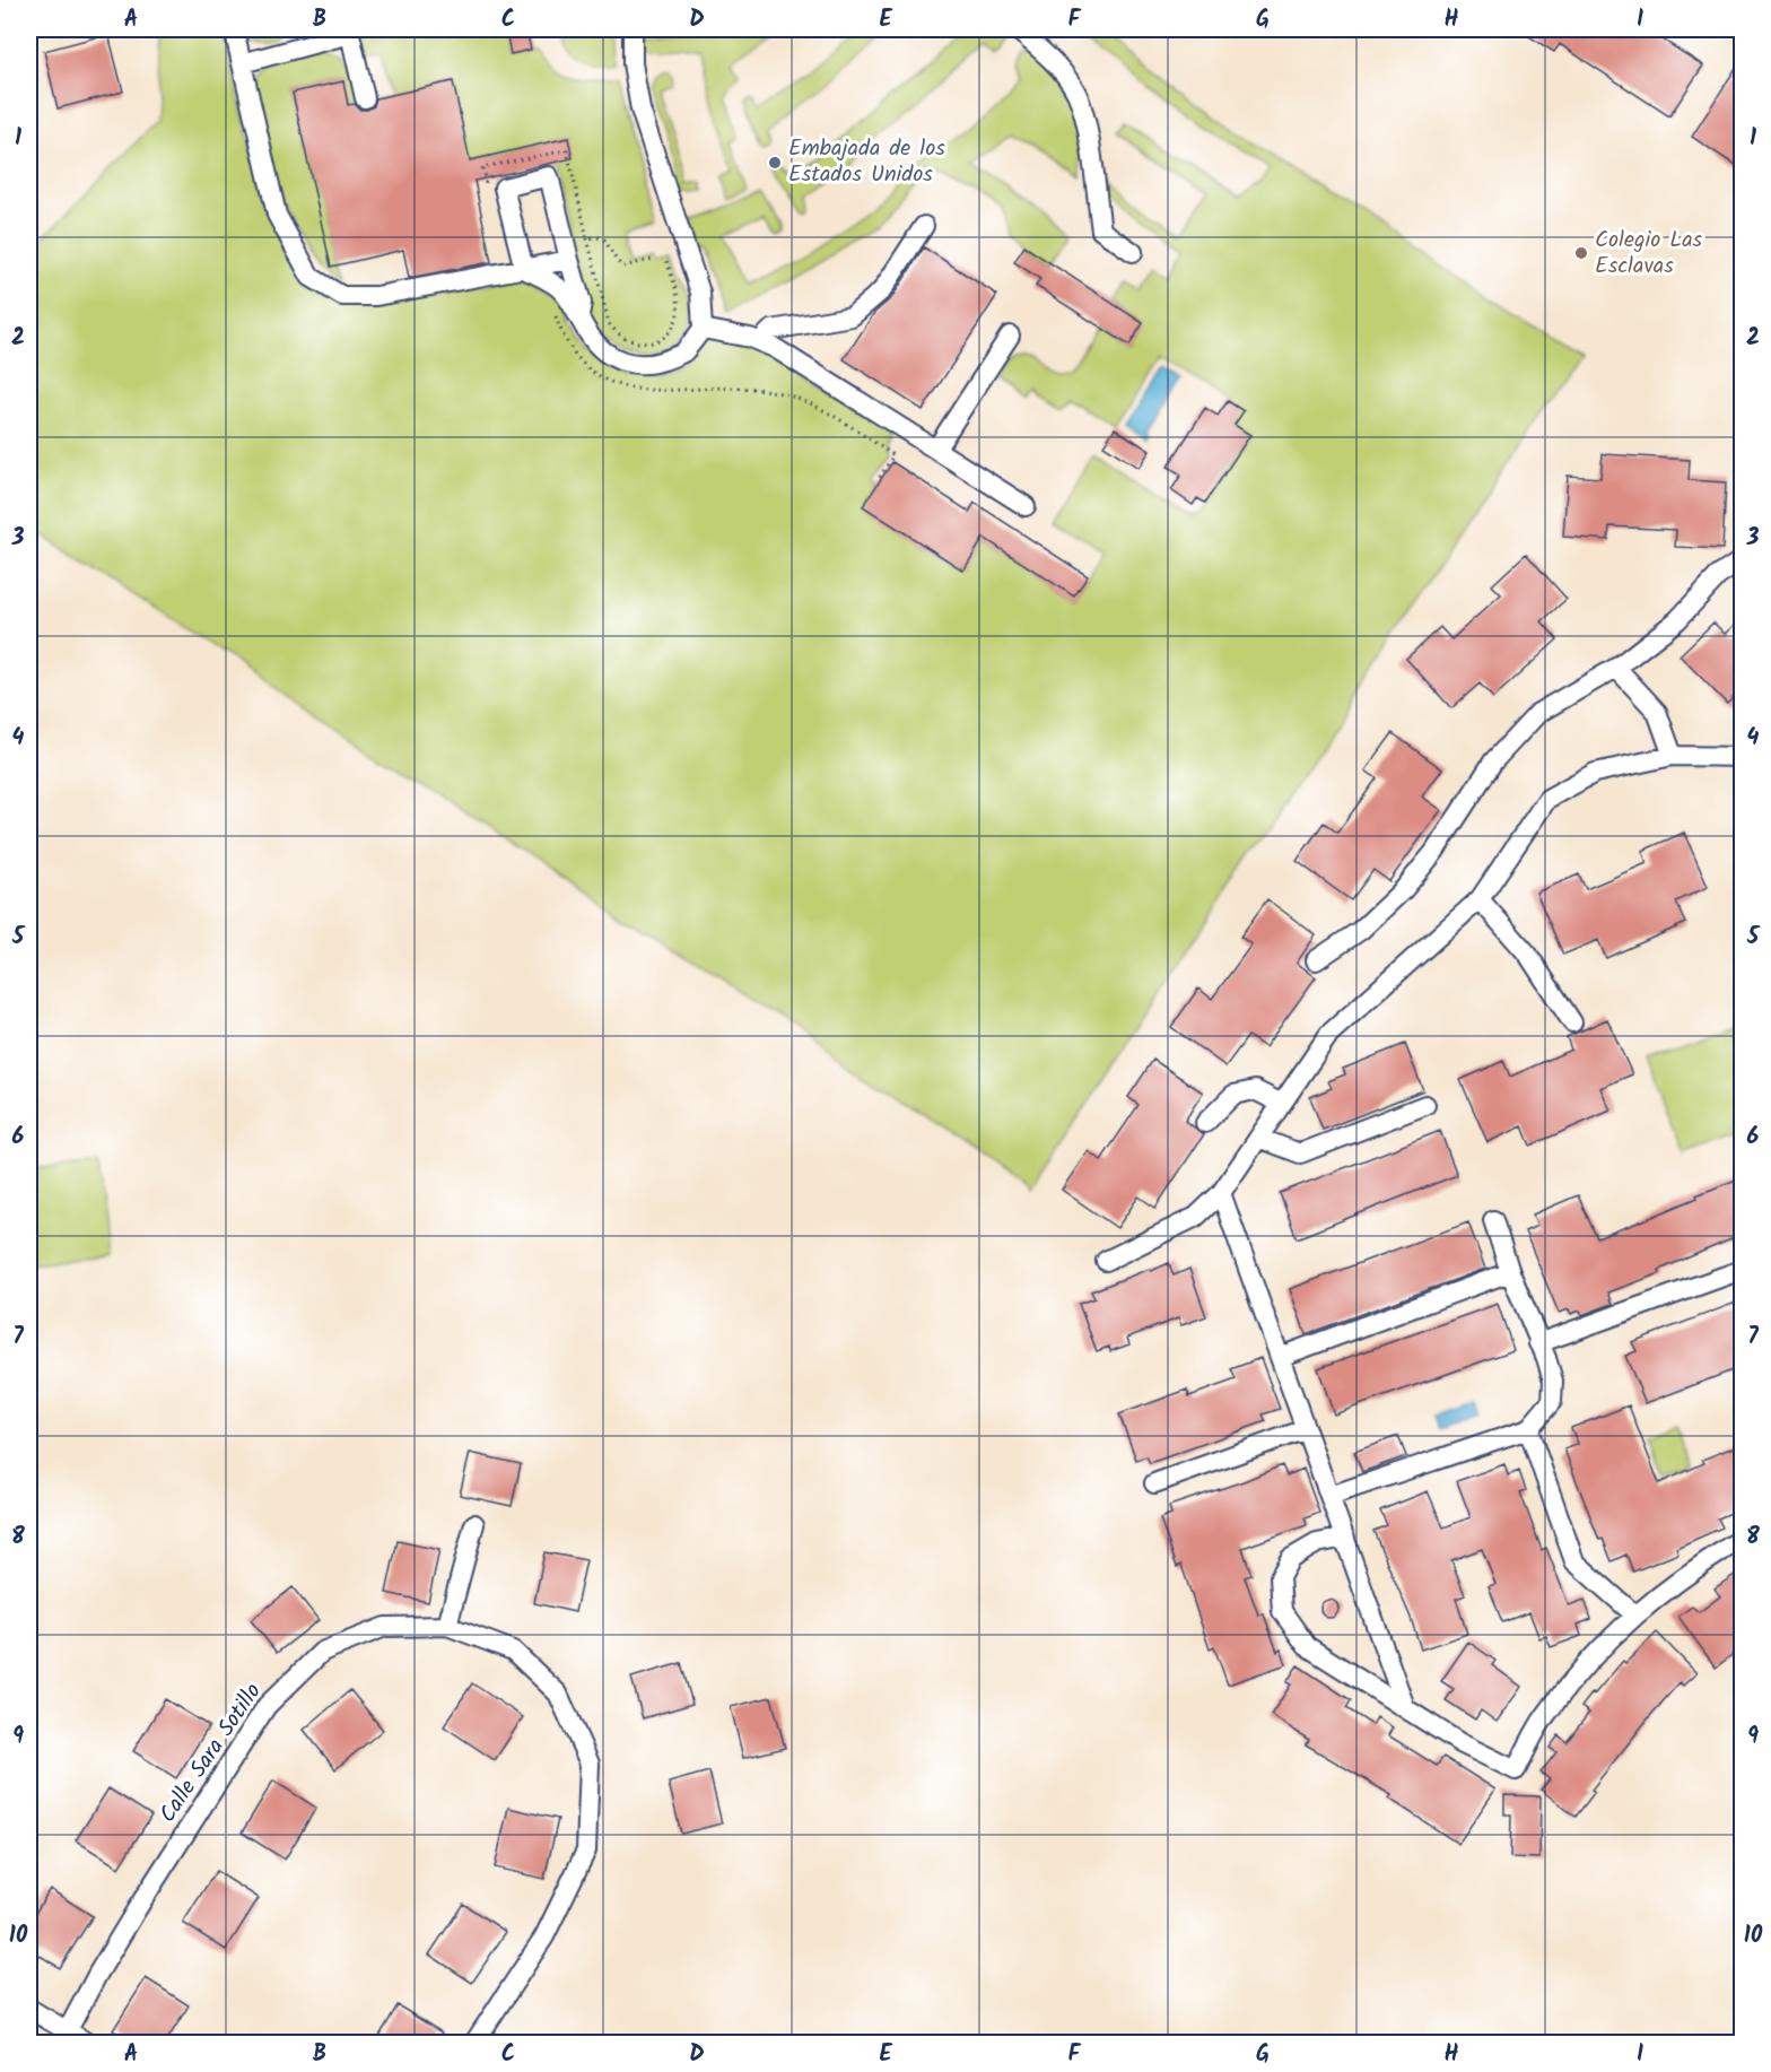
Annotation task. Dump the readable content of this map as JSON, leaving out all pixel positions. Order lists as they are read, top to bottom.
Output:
{
  "streets": {
    "street": ["Calle Sara Sotillo"]
  },
  "places": ["Embajada de los Estados Unidos", "Colegio Las Esclavas"],
  "grid": {
    "columns": [
      "A",
      "B",
      "C",
      "D",
      "E",
      "F",
      "G",
      "H",
      "I"
    ],
    "rows": [
      "1",
      "2",
      "3",
      "4",
      "5",
      "6",
      "7",
      "8",
      "9",
      "10"
    ]
  }
}
